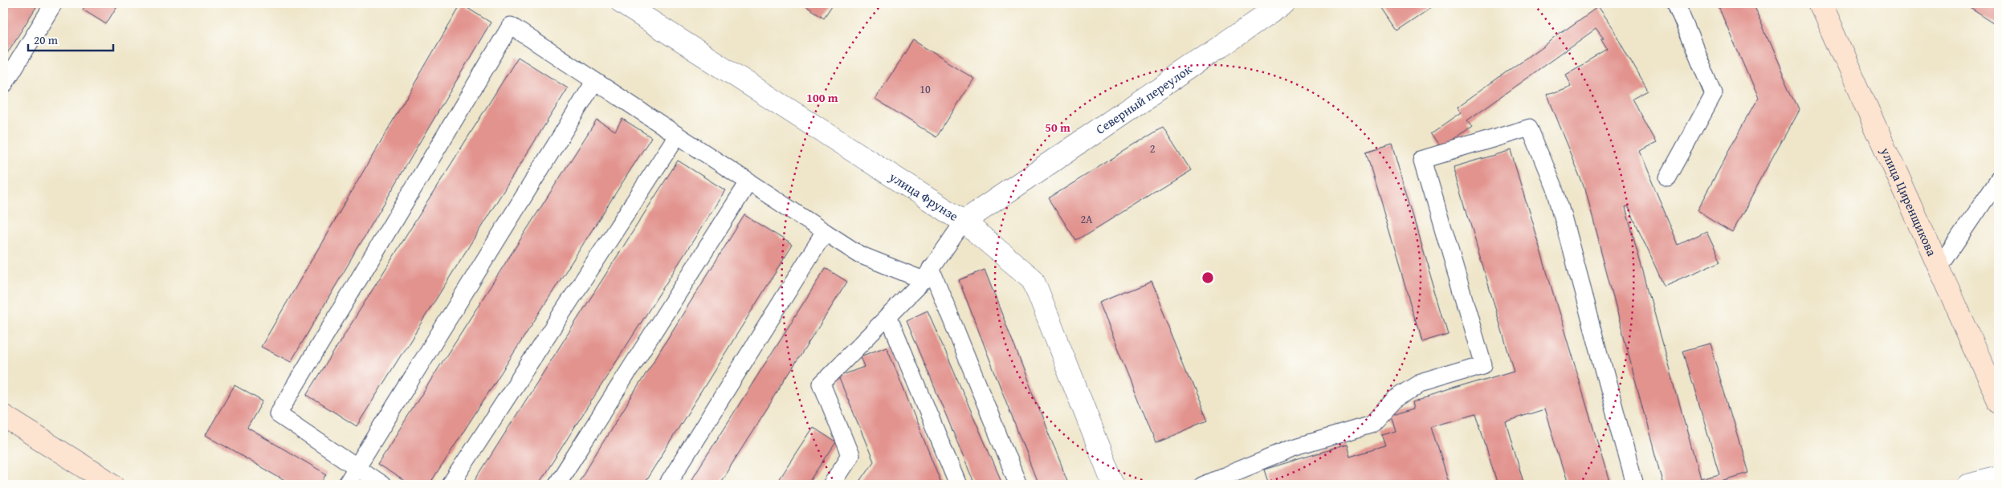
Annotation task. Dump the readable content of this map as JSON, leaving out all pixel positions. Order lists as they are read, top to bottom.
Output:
{
  "streets": {
    "street": ["Северный переулок", "улица Фрунзе", "улица Циренщикова"]
  },
  "crossings": [
    ["Северный переулок", "улица Фрунзе"]
  ],
  "house_numbers": ["10", "2", "2А"],
  "scale_bar": "20 m",
  "rings": ["100 m", "50 m"]
}
